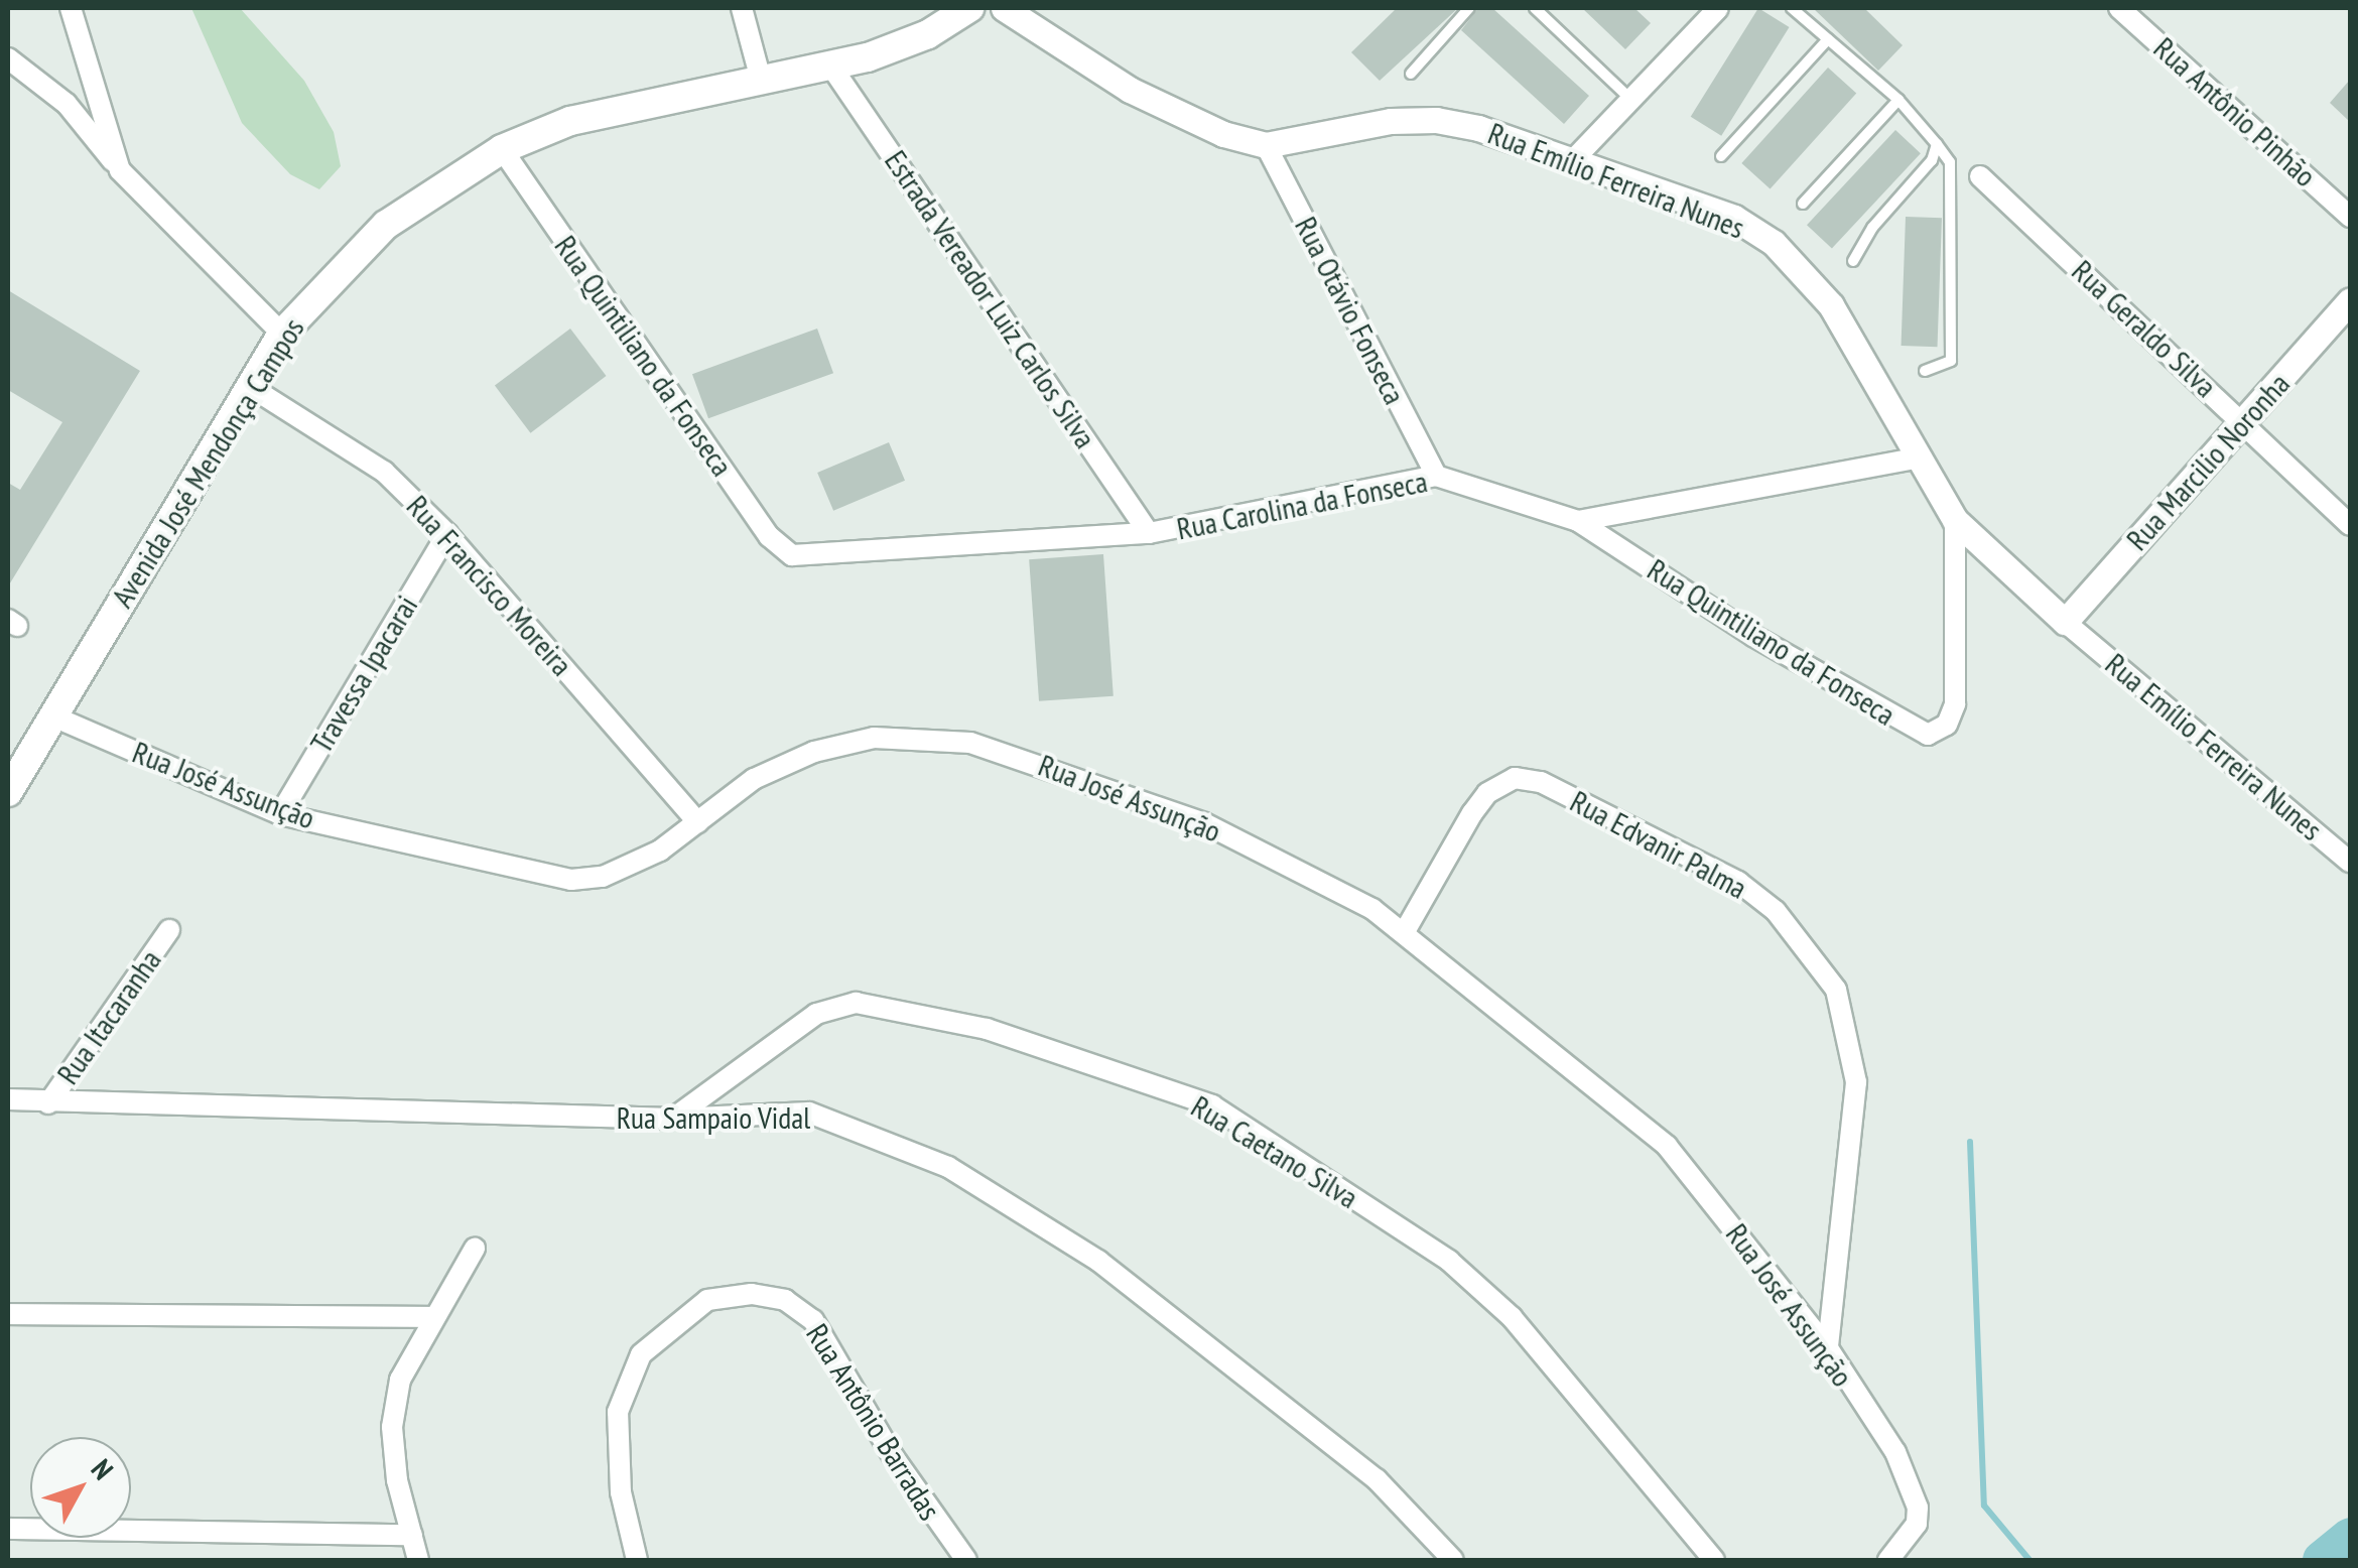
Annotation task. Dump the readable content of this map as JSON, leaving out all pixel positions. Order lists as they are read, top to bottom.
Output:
{
  "streets": {
    "main road": ["Avenida José Mendonça Campos"],
    "street": [
      "Rua Antônio Pinhão",
      "Rua Emílio Ferreira Nunes",
      "Estrada Vereador Luiz Carlos Silva",
      "Rua Otávio Fonseca",
      "Rua Geraldo Silva",
      "Rua Quintiliano da Fonseca",
      "Rua Marcilio Noronha",
      "Rua Carolina da Fonseca",
      "Rua Francisco Moreira",
      "Travessa Ipacarai",
      "Rua José Assunção",
      "Rua Edvanir Palma",
      "Rua Itacaranha",
      "Rua Sampaio Vidal",
      "Rua Caetano Silva",
      "Rua Antônio Barradas"
    ]
  },
  "crossings": [
    ["Rua Emílio Ferreira Nunes", "Rua Otávio Fonseca"],
    ["Rua Emílio Ferreira Nunes", "Rua Quintiliano da Fonseca"],
    ["Rua Emílio Ferreira Nunes", "Rua Marcilio Noronha"],
    ["Rua Emílio Ferreira Nunes", "Rua Carolina da Fonseca"],
    ["Estrada Vereador Luiz Carlos Silva", "Avenida José Mendonça Campos"],
    ["Estrada Vereador Luiz Carlos Silva", "Rua Carolina da Fonseca"],
    ["Rua Otávio Fonseca", "Rua Carolina da Fonseca"],
    ["Rua Geraldo Silva", "Rua Marcilio Noronha"],
    ["Rua Quintiliano da Fonseca", "Avenida José Mendonça Campos"],
    ["Rua Quintiliano da Fonseca", "Rua Carolina da Fonseca"],
    ["Avenida José Mendonça Campos", "Rua Francisco Moreira"],
    ["Avenida José Mendonça Campos", "Rua José Assunção"],
    ["Rua Francisco Moreira", "Travessa Ipacarai"],
    ["Rua Francisco Moreira", "Rua José Assunção"],
    ["Travessa Ipacarai", "Rua José Assunção"],
    ["Rua José Assunção", "Rua Edvanir Palma"],
    ["Rua Itacaranha", "Rua Sampaio Vidal"],
    ["Rua Sampaio Vidal", "Rua Caetano Silva"]
  ],
  "north": "top right"
}
